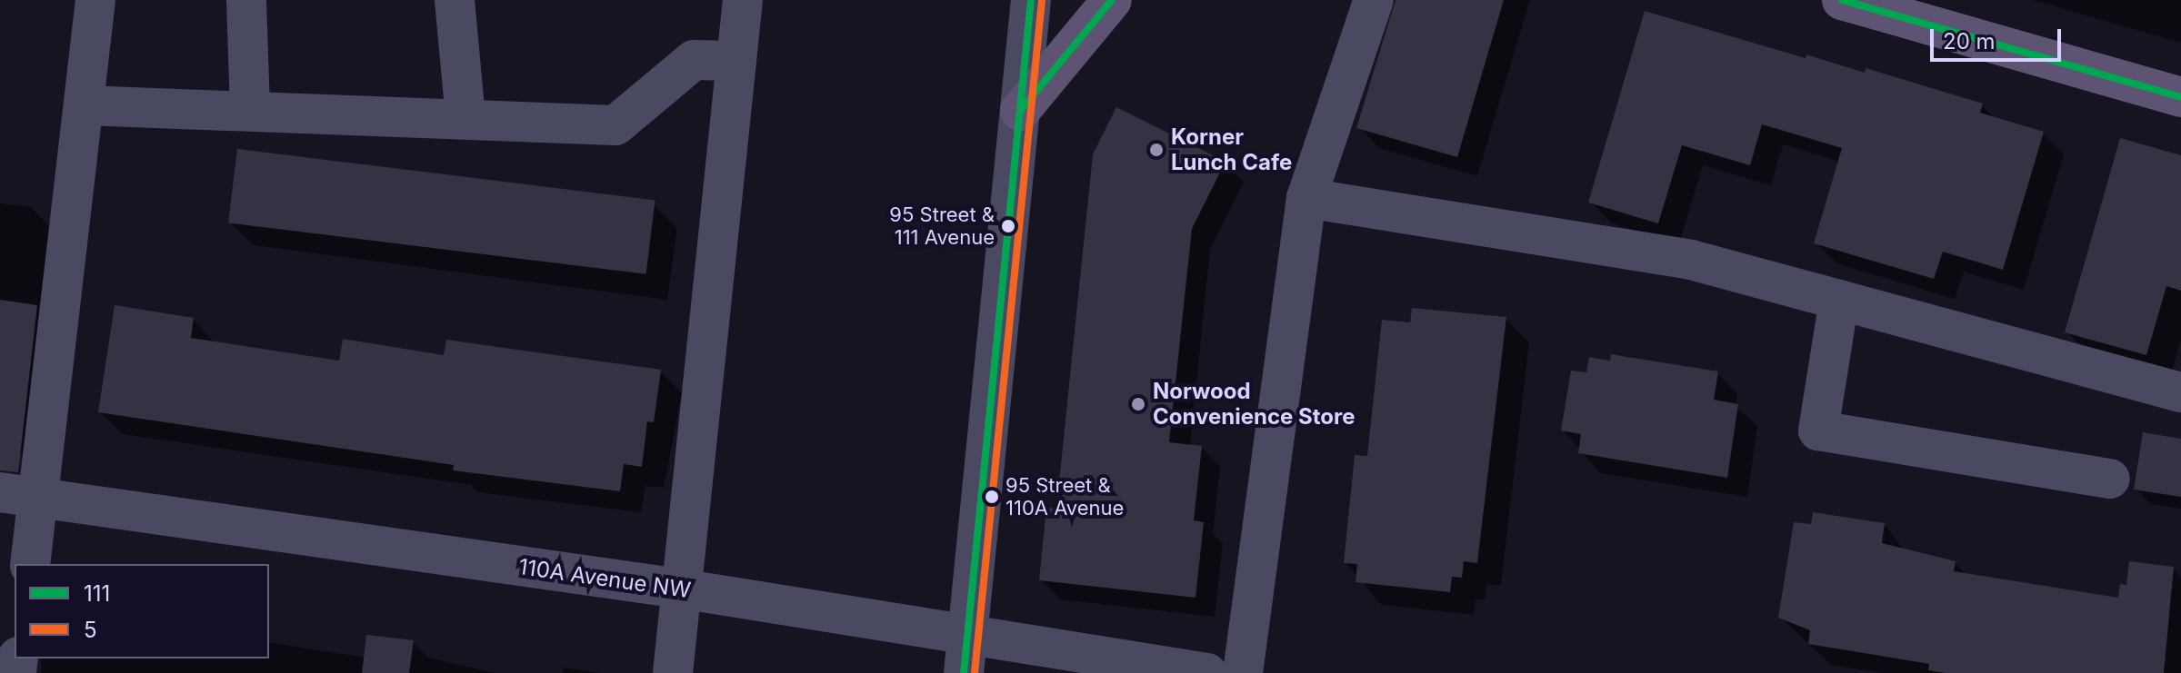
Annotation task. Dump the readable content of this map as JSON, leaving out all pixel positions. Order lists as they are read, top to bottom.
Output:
{
  "streets": {
    "street": ["110A Avenue NW"]
  },
  "places": [
    "Korner Lunch Cafe",
    "95 Street & 111 Avenue",
    "Norwood Convenience Store",
    "95 Street & 110A Avenue"
  ],
  "lines": ["transit line 111", "transit line 5"],
  "legend": ["111", "5"],
  "scale_bar": "20 m"
}
